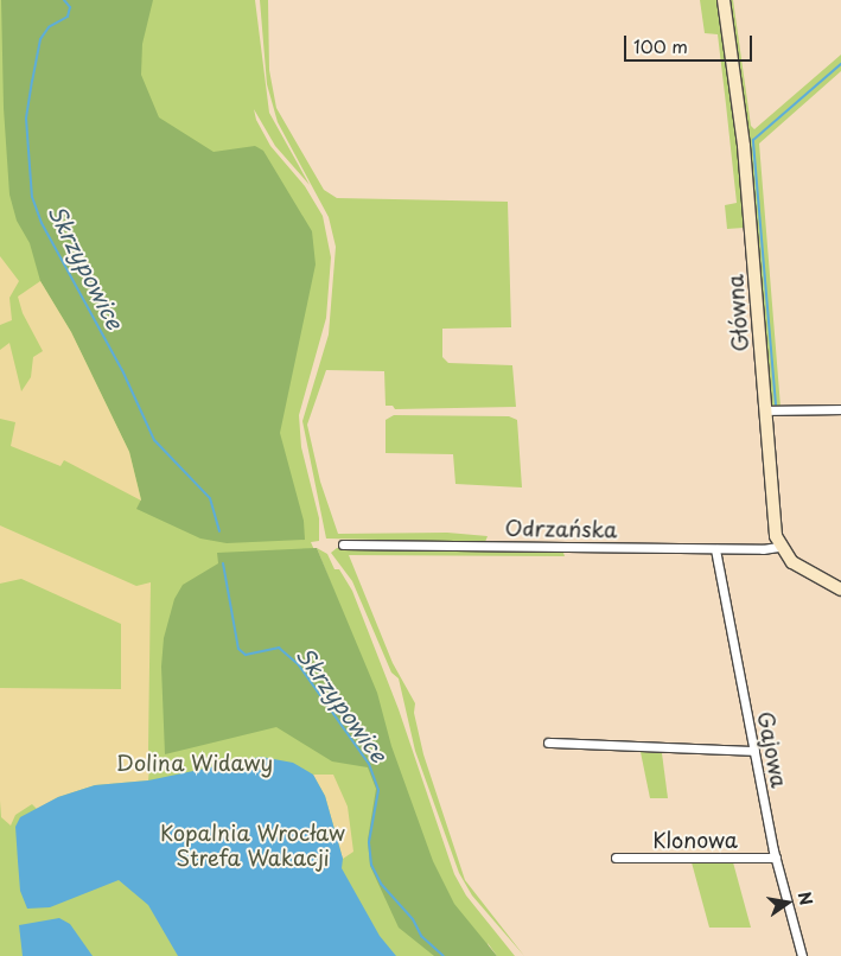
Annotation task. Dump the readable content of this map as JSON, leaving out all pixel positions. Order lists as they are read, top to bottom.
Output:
{
  "streets": {
    "street": [
      "Główna",
      "Odrzańska",
      "Gajowa",
      "Klonowa"
    ]
  },
  "crossings": [
    ["Główna", "Odrzańska"],
    ["Odrzańska", "Gajowa"],
    ["Gajowa", "Klonowa"]
  ],
  "water": ["Skrzypowice"],
  "parks": ["Dolina Widawy", "Kopalnia Wrocław Strefa Wakacji"],
  "scale_bar": "100 m",
  "north": "right"
}
